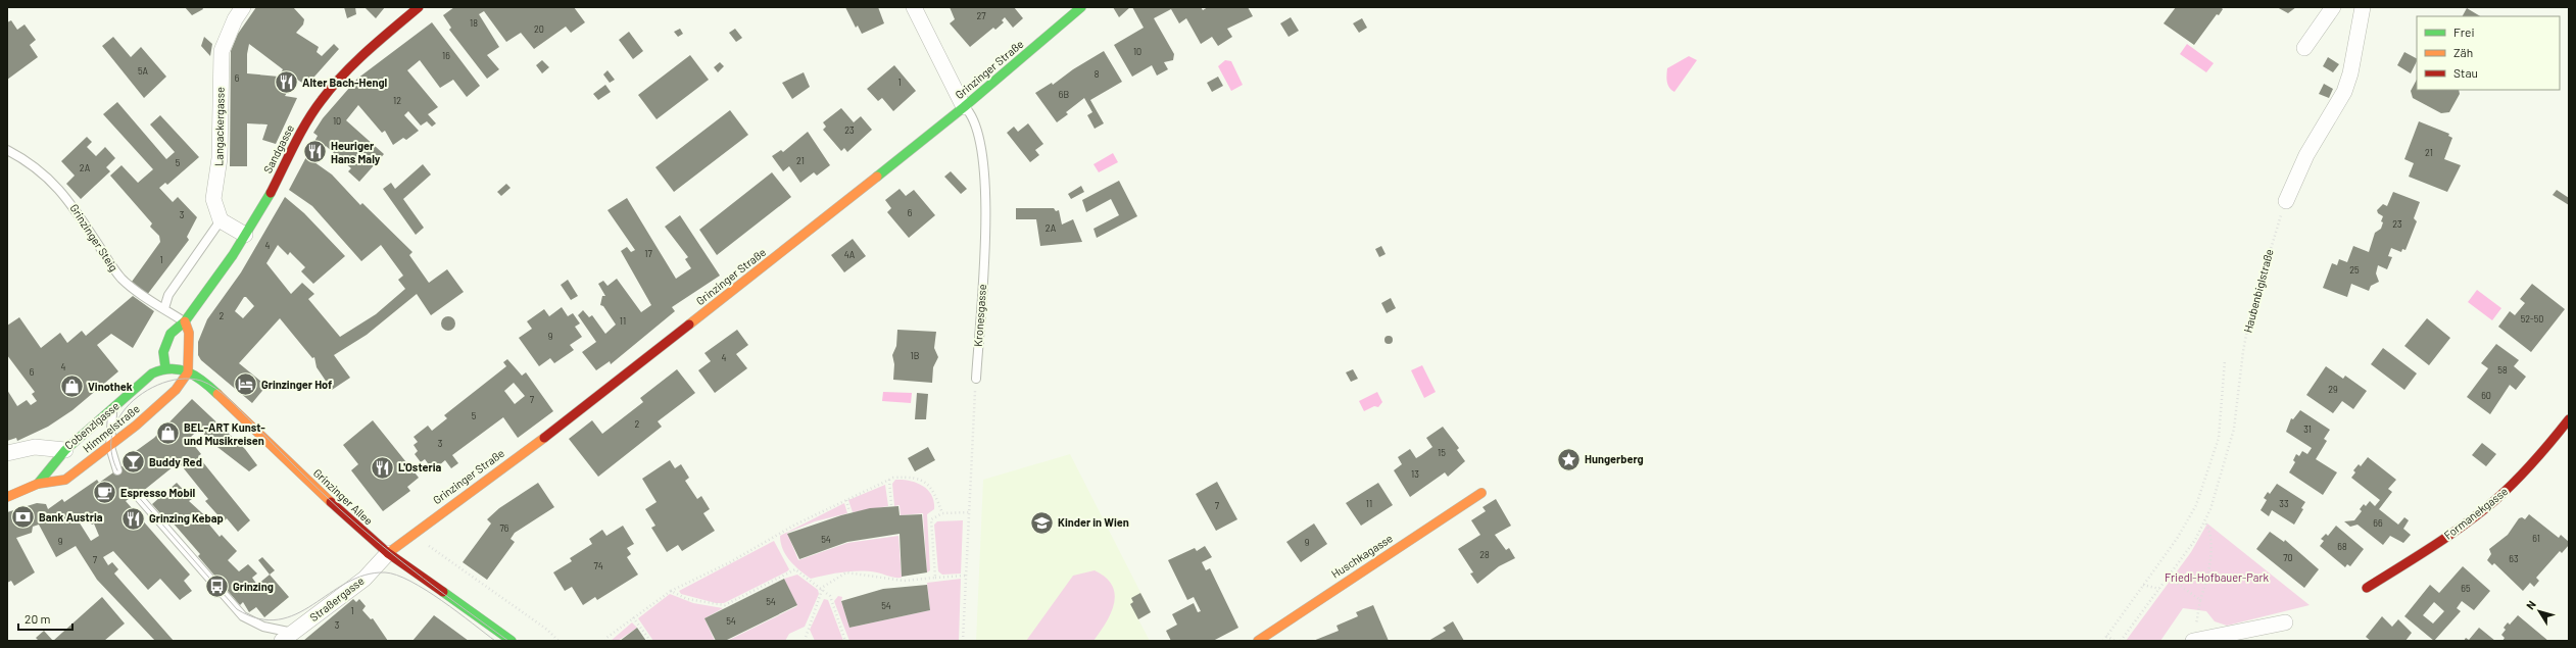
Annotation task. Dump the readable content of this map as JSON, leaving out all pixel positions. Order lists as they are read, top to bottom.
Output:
{
  "streets": {
    "street": [
      "Grinzinger Straße",
      "Langackergasse",
      "Sandgasse",
      "Kronesgasse",
      "Cobenzlgasse",
      "Himmelstraße",
      "Grinzinger Allee",
      "Formanekgasse",
      "Huschkagasse",
      "Straßergasse"
    ],
    "lane": ["Grinzinger Steig"],
    "path": ["Haubenbiglstraße"]
  },
  "crossings": [
    ["Grinzinger Straße", "Kronesgasse"],
    ["Grinzinger Straße", "Grinzinger Allee"],
    ["Grinzinger Straße", "Straßergasse"],
    ["Sandgasse", "Grinzinger Steig"],
    ["Sandgasse", "Cobenzlgasse"],
    ["Sandgasse", "Grinzinger Allee"],
    ["Cobenzlgasse", "Himmelstraße"],
    ["Cobenzlgasse", "Grinzinger Allee"],
    ["Himmelstraße", "Grinzinger Allee"],
    ["Grinzinger Allee", "Straßergasse"]
  ],
  "parks": ["Friedl-Hofbauer-Park"],
  "places": {
    "restaurant": [
      "Alter Bach-Hengl",
      "Heuriger Hans Maly",
      "L'Osteria",
      "Grinzing Kebap"
    ],
    "hotel": ["Grinzinger Hof"],
    "shop": ["Vinothek", "BEL-ART Kunst- und Musikreisen"],
    "place": ["Hungerberg"],
    "bar": ["Buddy Red"],
    "cafe": ["Espresso Mobil"],
    "bank": ["Bank Austria"],
    "school or university": ["Kinder in Wien"],
    "bus stop": ["Grinzing"]
  },
  "house_numbers": [
    "27",
    "18",
    "20",
    "10",
    "16",
    "5A",
    "8",
    "6",
    "1",
    "6B",
    "12",
    "10",
    "23",
    "21",
    "21",
    "5",
    "2A",
    "6",
    "3",
    "23",
    "2A",
    "4",
    "17",
    "4A",
    "1",
    "25",
    "2",
    "52-50",
    "11",
    "9",
    "1B",
    "4",
    "4",
    "58",
    "6",
    "29",
    "60",
    "7",
    "5",
    "2",
    "31",
    "3",
    "15",
    "13",
    "11",
    "33",
    "7",
    "66",
    "76",
    "61",
    "54",
    "9",
    "9",
    "68",
    "28",
    "70",
    "63",
    "7",
    "74",
    "65",
    "54",
    "54",
    "1",
    "54",
    "3"
  ],
  "legend": ["Frei", "Zäh", "Stau"],
  "scale_bar": "20 m",
  "north": "top left"
}
